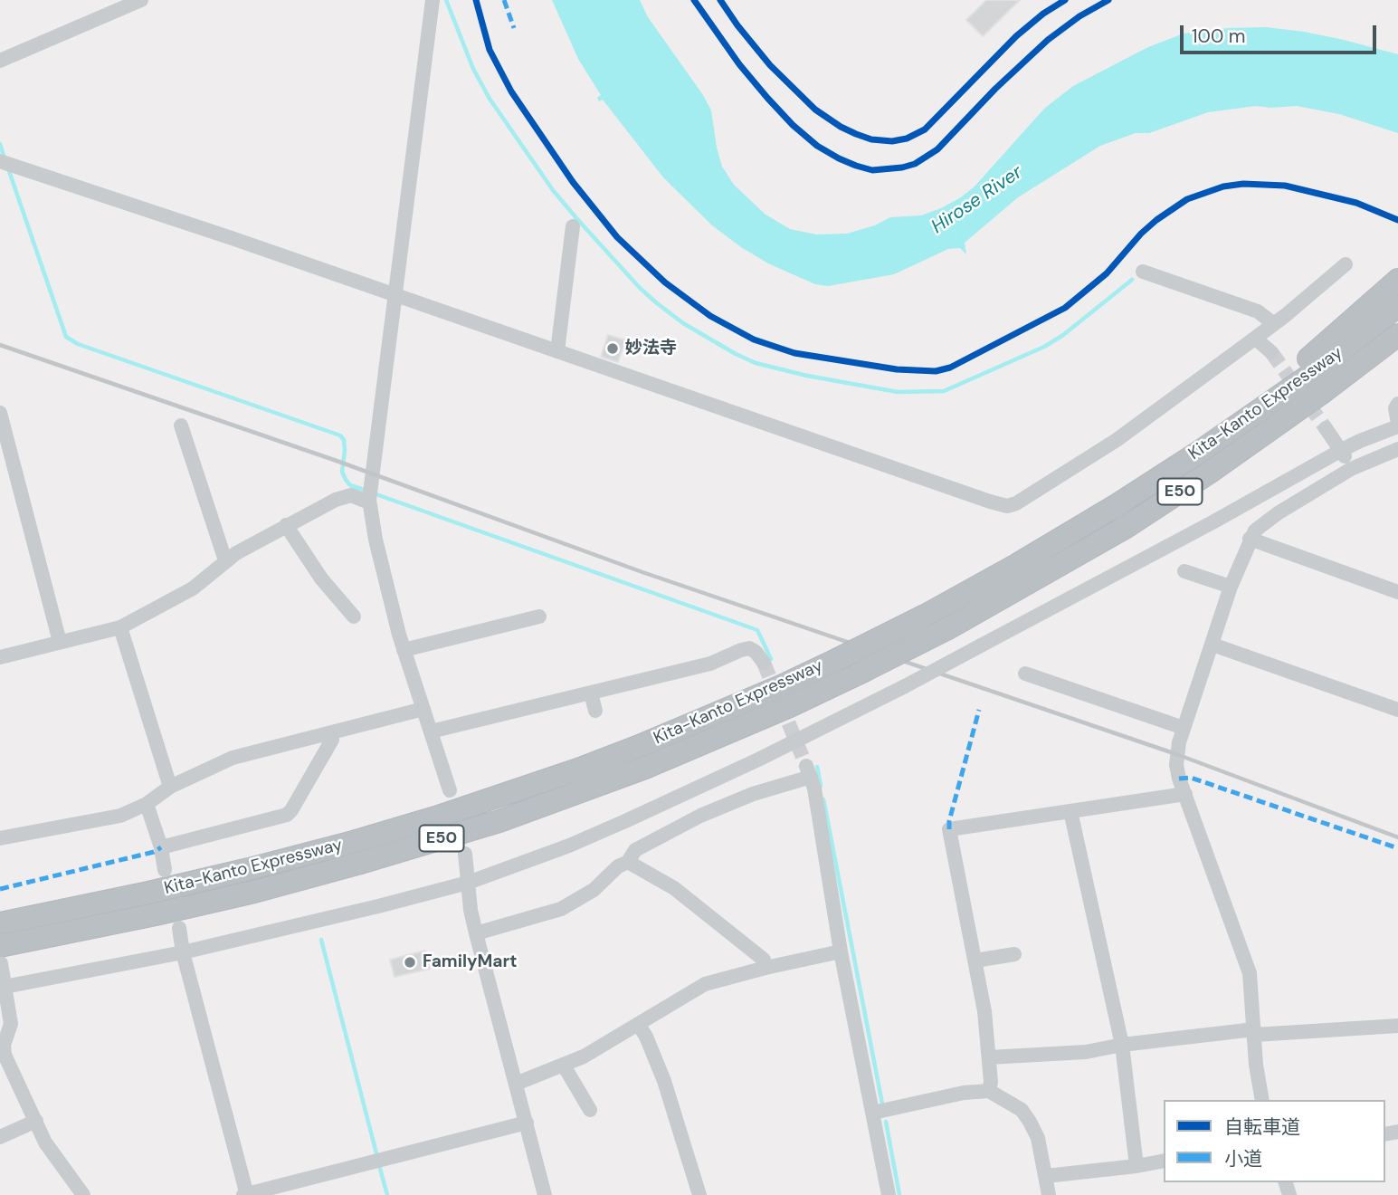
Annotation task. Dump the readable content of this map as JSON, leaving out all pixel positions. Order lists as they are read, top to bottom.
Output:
{
  "streets": {
    "highway": ["Kita-Kanto Expressway", "E50"]
  },
  "water": ["Hirose River"],
  "places": ["妙法寺", "FamilyMart"],
  "legend": ["自転車道", "小道"],
  "scale_bar": "100 m"
}
